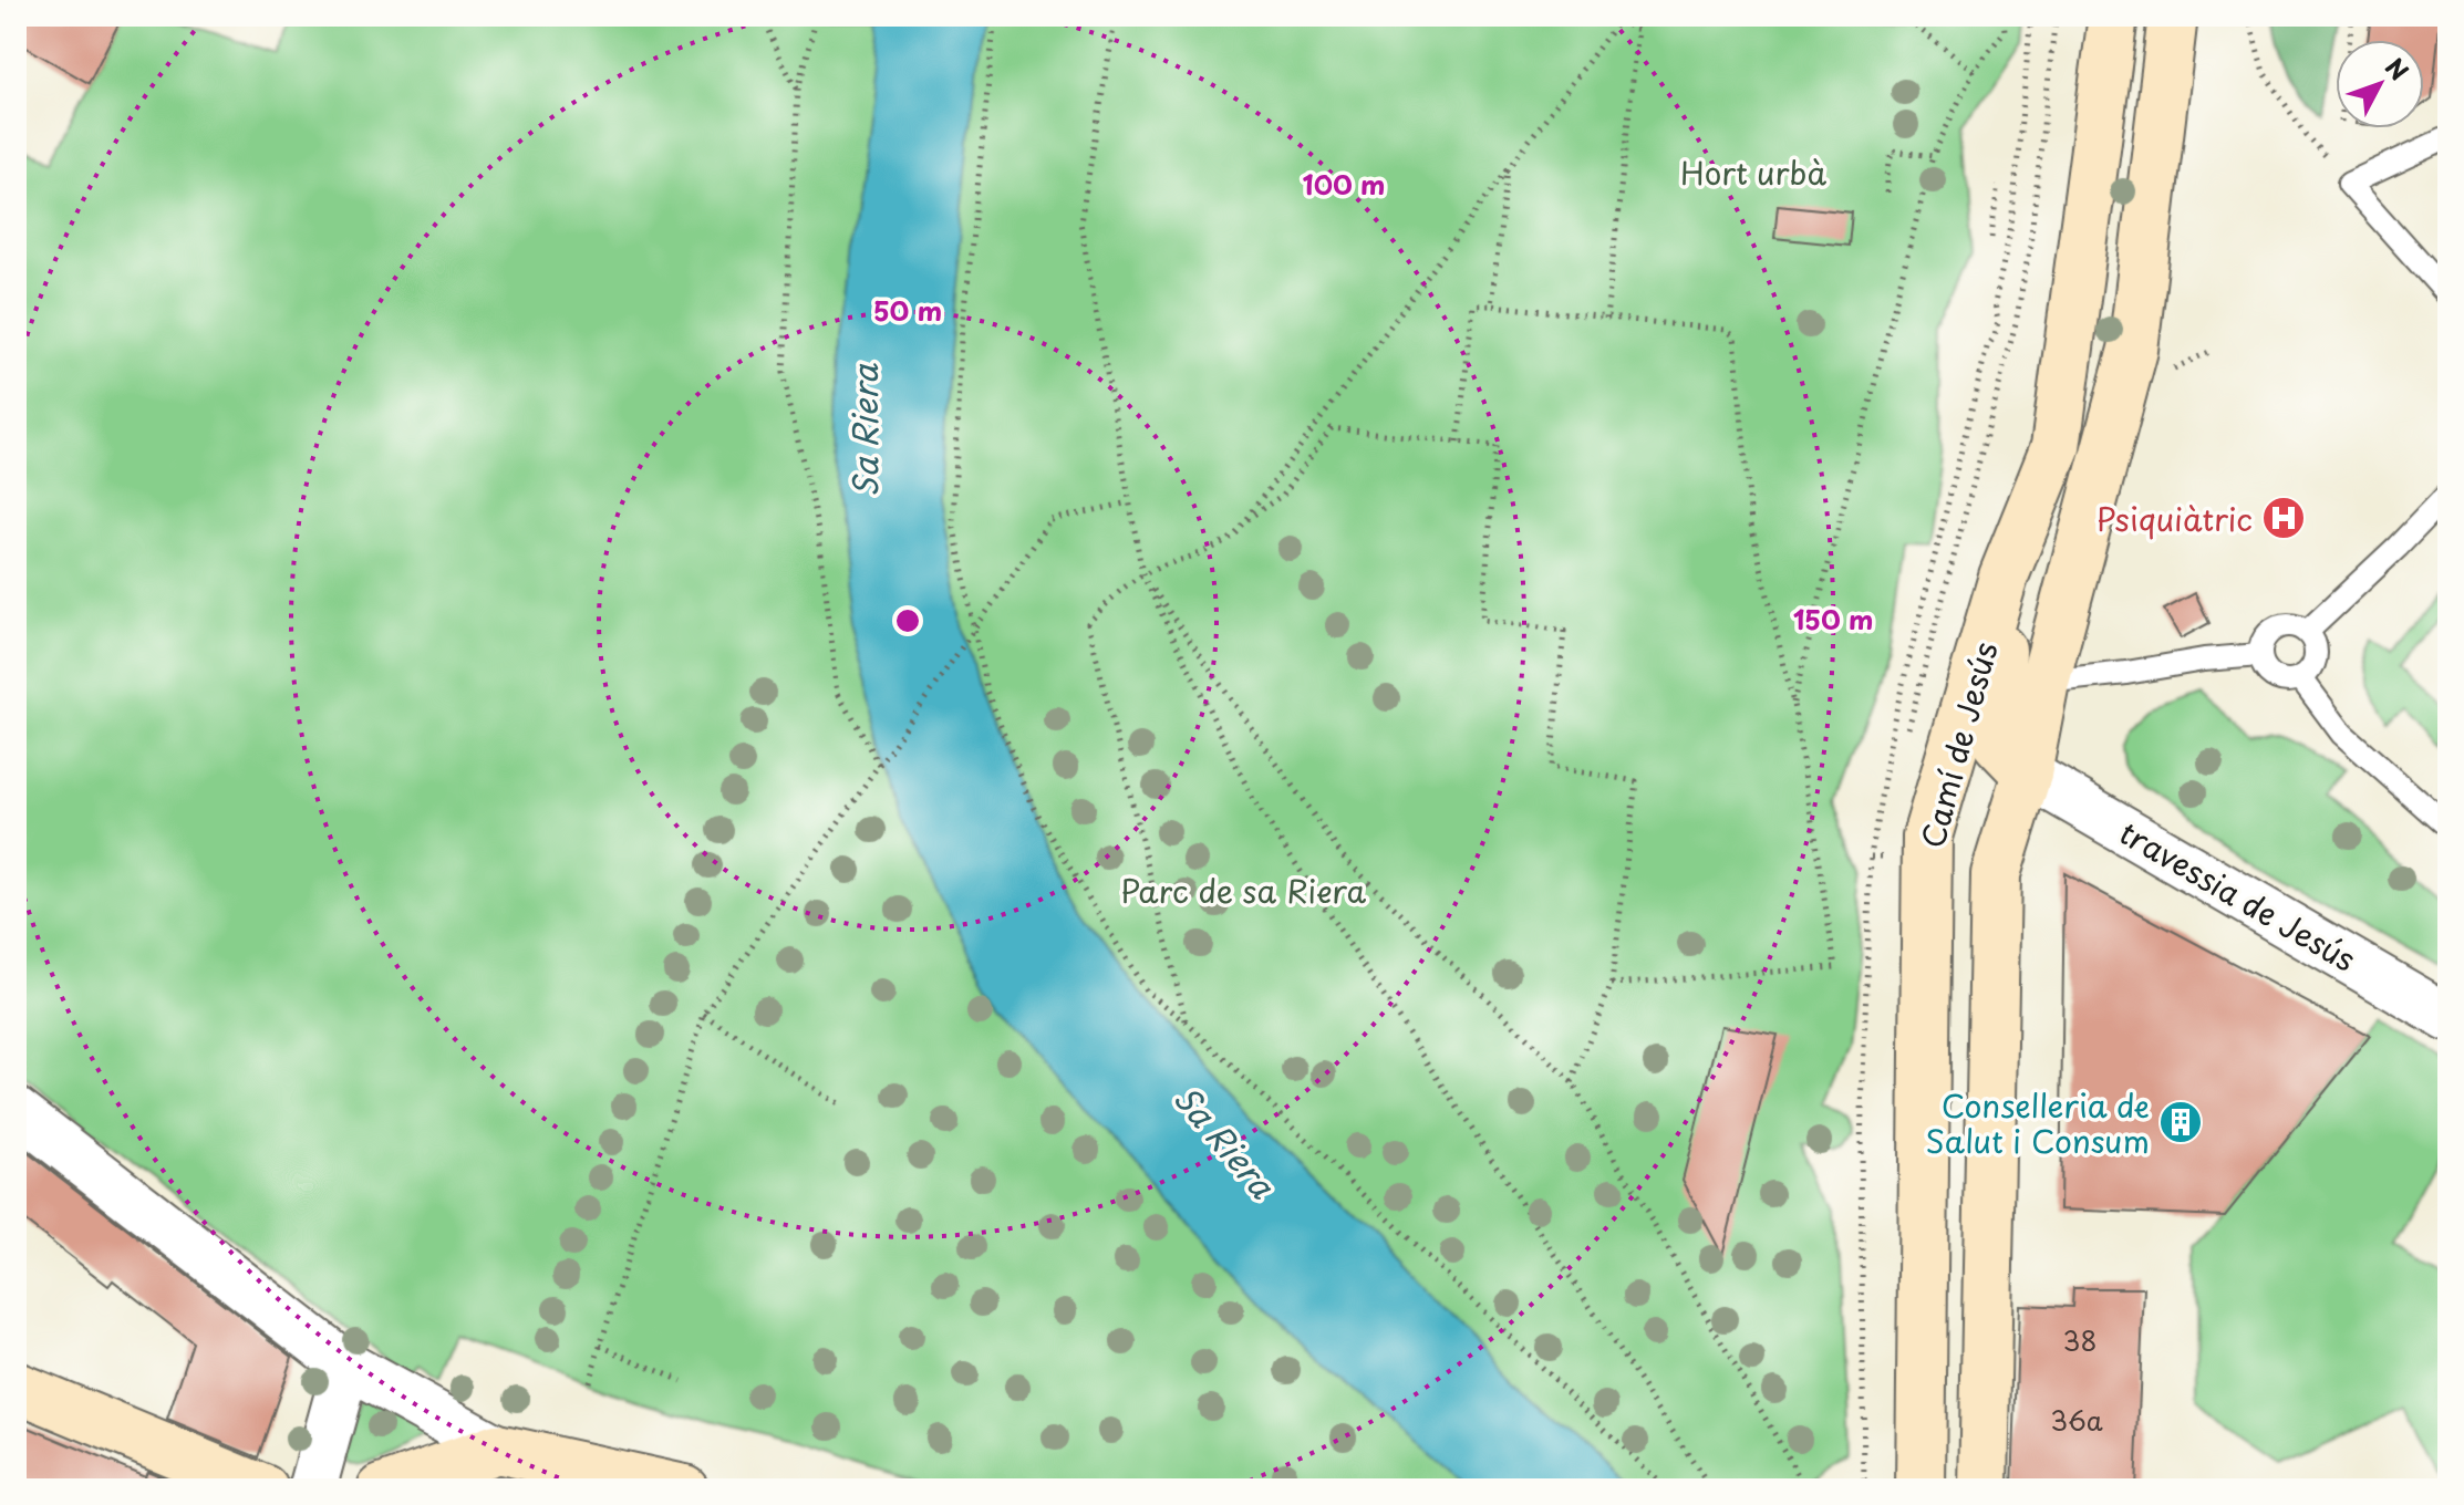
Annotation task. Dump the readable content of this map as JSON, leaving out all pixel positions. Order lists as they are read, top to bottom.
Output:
{
  "streets": {
    "main road": ["Camí de Jesús"],
    "street": ["travessia de Jesús"]
  },
  "water": ["Sa Riera"],
  "parks": ["Hort urbà", "Parc de sa Riera"],
  "places": {
    "hospital": ["Psiquiàtric"],
    "building": ["Conselleria de Salut i Consum"]
  },
  "house_numbers": ["38", "36a"],
  "north": "top right",
  "rings": ["100 m", "50 m", "150 m"]
}
